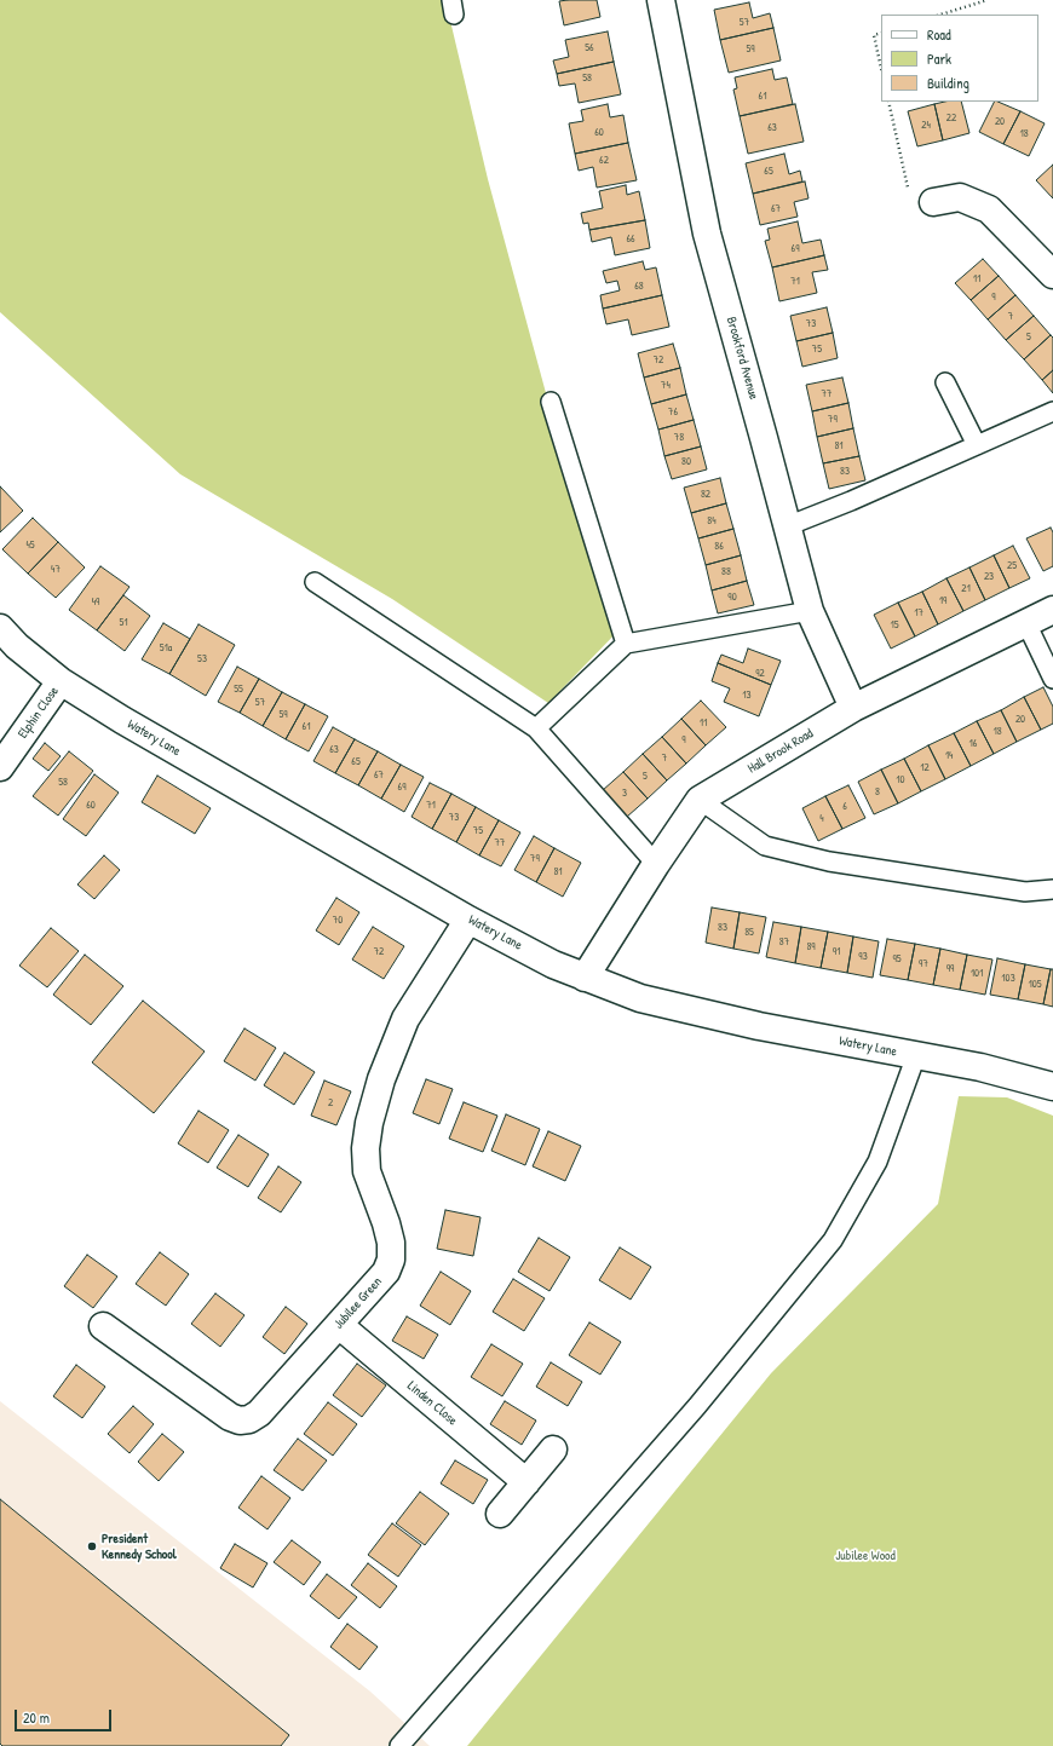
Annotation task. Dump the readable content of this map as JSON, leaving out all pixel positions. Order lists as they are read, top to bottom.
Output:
{
  "streets": {
    "street": [
      "Brookford Avenue",
      "Elphin Close",
      "Watery Lane",
      "Hall Brook Road",
      "Jubilee Green",
      "Linden Close"
    ]
  },
  "crossings": [
    ["Brookford Avenue", "Hall Brook Road"],
    ["Elphin Close", "Watery Lane"],
    ["Watery Lane", "Hall Brook Road"],
    ["Watery Lane", "Jubilee Green"],
    ["Jubilee Green", "Linden Close"]
  ],
  "parks": ["Jubilee Wood"],
  "places": ["President Kennedy School"],
  "house_numbers": [
    "57",
    "56",
    "59",
    "58",
    "61",
    "22",
    "20",
    "24",
    "63",
    "60",
    "18",
    "62",
    "65",
    "67",
    "66",
    "69",
    "11",
    "71",
    "68",
    "9",
    "7",
    "73",
    "5",
    "75",
    "72",
    "74",
    "77",
    "76",
    "79",
    "78",
    "81",
    "80",
    "83",
    "82",
    "84",
    "45",
    "86",
    "25",
    "47",
    "88",
    "23",
    "21",
    "90",
    "19",
    "49",
    "17",
    "51",
    "15",
    "51a",
    "53",
    "92",
    "55",
    "13",
    "57",
    "59",
    "20",
    "11",
    "61",
    "18",
    "9",
    "16",
    "63",
    "14",
    "7",
    "65",
    "12",
    "67",
    "5",
    "10",
    "58",
    "69",
    "8",
    "3",
    "60",
    "71",
    "6",
    "73",
    "4",
    "75",
    "77",
    "79",
    "81",
    "70",
    "83",
    "85",
    "87",
    "89",
    "72",
    "91",
    "93",
    "95",
    "97",
    "99",
    "101",
    "103",
    "105",
    "2"
  ],
  "legend": ["Road", "Park", "Building"],
  "scale_bar": "20 m"
}
